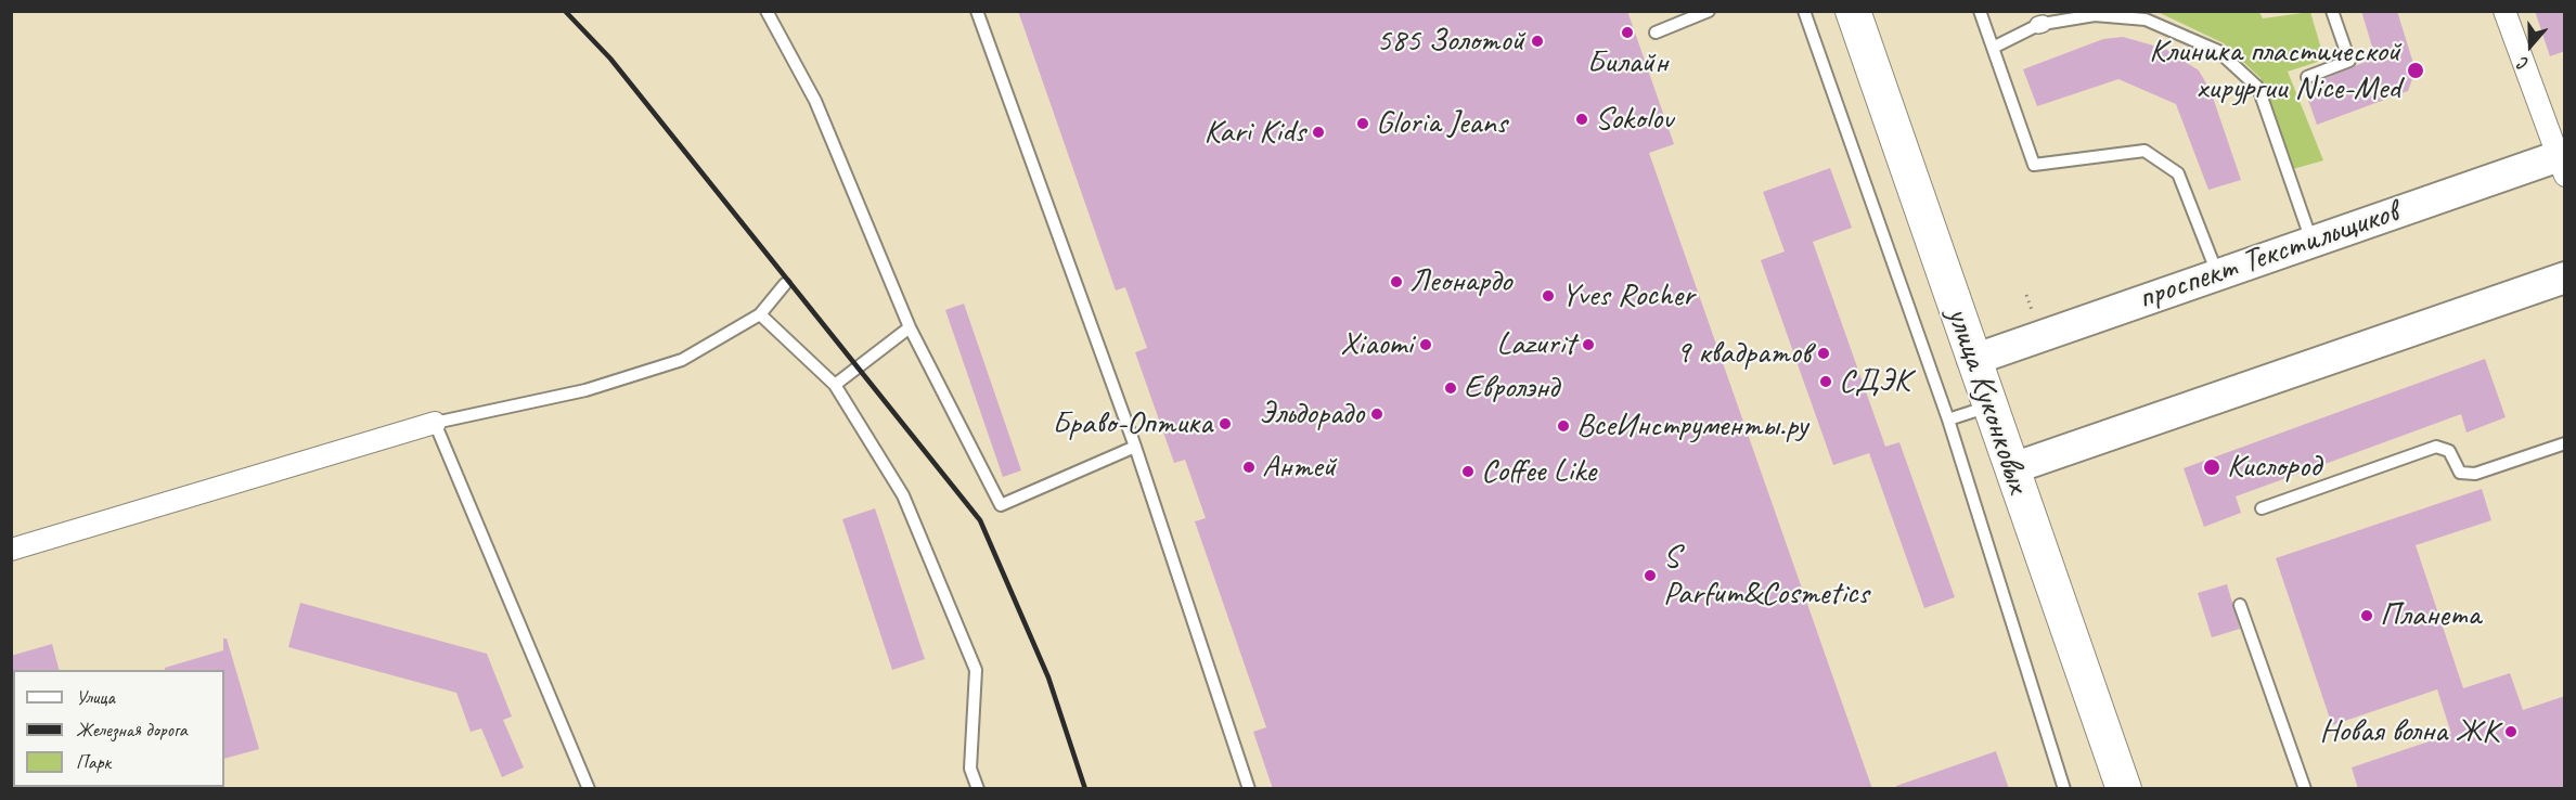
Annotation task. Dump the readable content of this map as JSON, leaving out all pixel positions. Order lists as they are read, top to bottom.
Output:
{
  "streets": {
    "main road": ["проспект Текстильщиков", "улица Куконковых"]
  },
  "crossings": [
    ["проспект Текстильщиков", "улица Куконковых"]
  ],
  "places": [
    "Билайн",
    "585 Золотой",
    "Клиника пластической хирургии Nice-Med",
    "Sokolov",
    "Gloria Jeans",
    "Kari Kids",
    "Леонардо",
    "Yves Rocher",
    "Xiaomi",
    "Lazurit",
    "9 квадратов",
    "СДЭК",
    "Евролэнд",
    "Эльдорадо",
    "Браво-Оптика",
    "ВсеИнструменты.ру",
    "Антей",
    "Кислород",
    "Coffee Like",
    "S Parfum&Cosmetics",
    "Планета",
    "Новая волна ЖК"
  ],
  "legend": ["Улица", "Железная дорога", "Парк"],
  "north": "bottom"
}
